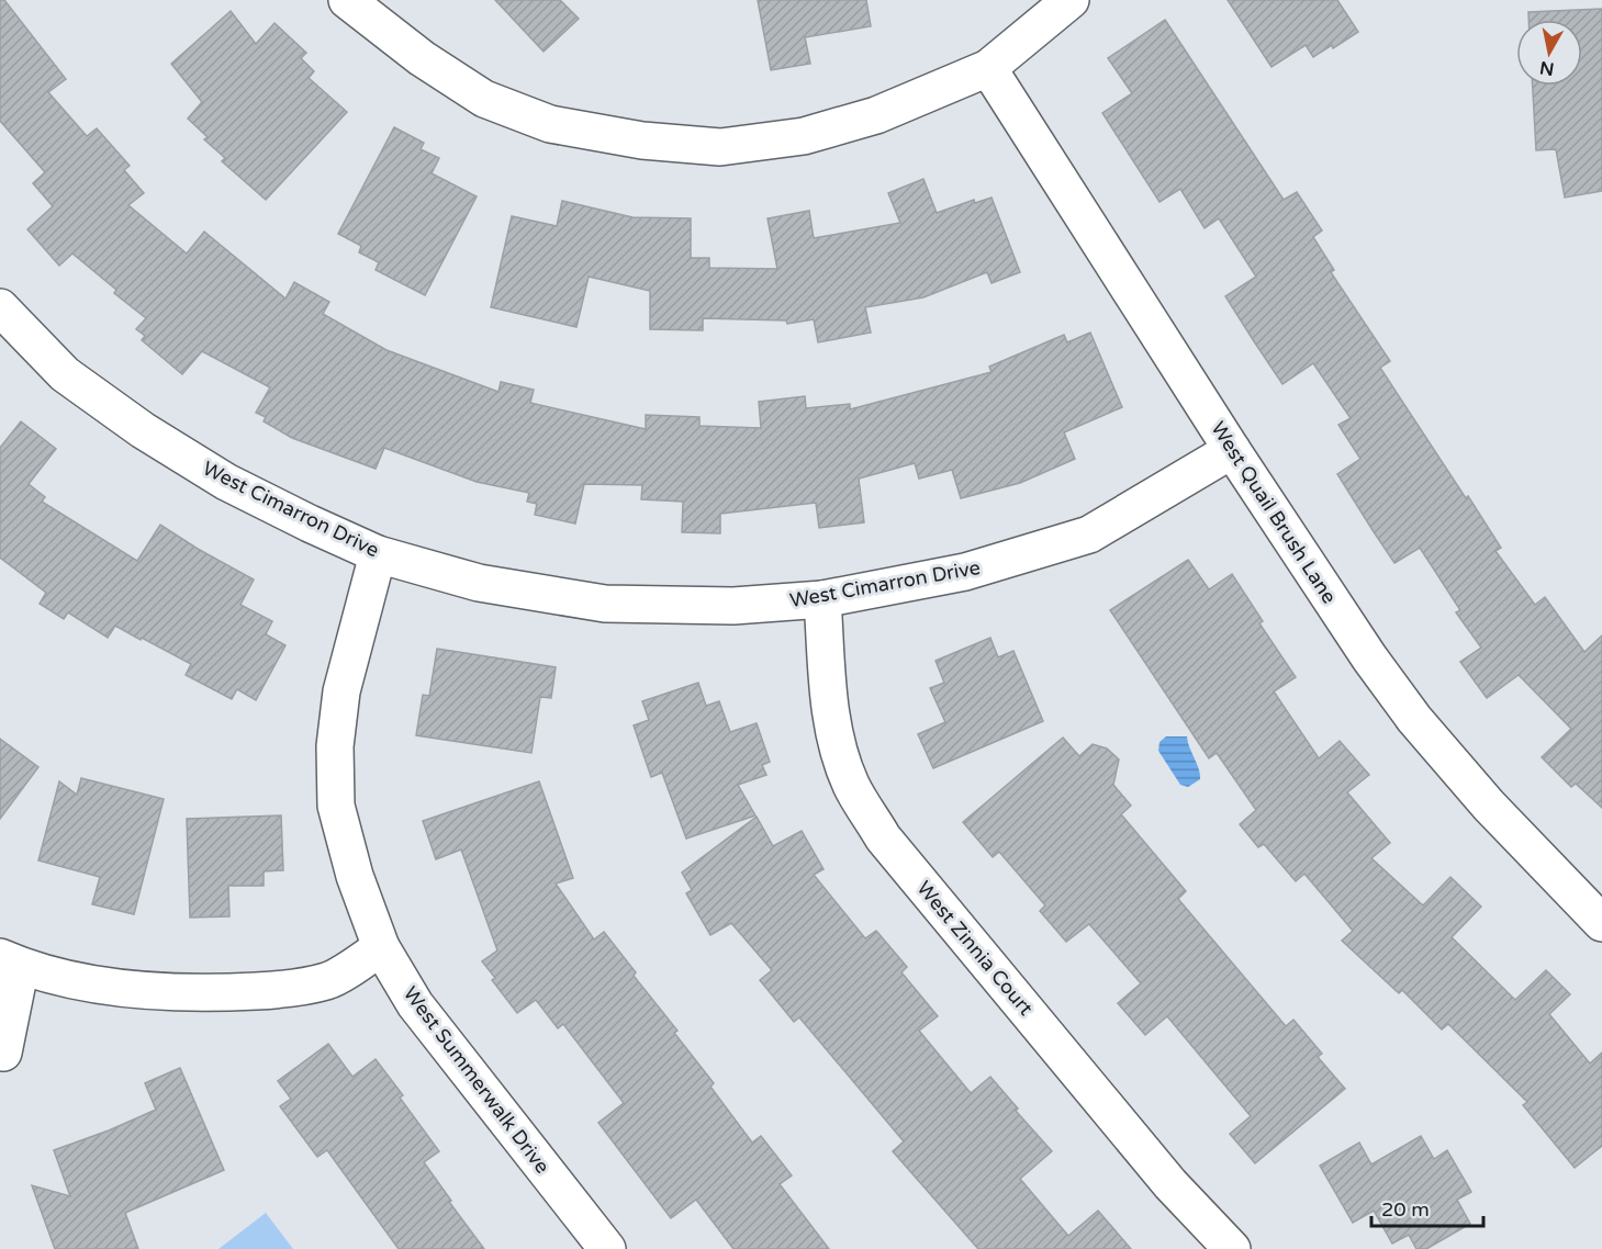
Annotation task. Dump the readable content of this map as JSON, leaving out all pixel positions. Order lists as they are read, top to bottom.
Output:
{
  "streets": {
    "street": [
      "West Cimarron Drive",
      "West Quail Brush Lane",
      "West Zinnia Court",
      "West Summerwalk Drive"
    ]
  },
  "crossings": [
    ["West Cimarron Drive", "West Quail Brush Lane"],
    ["West Cimarron Drive", "West Zinnia Court"],
    ["West Cimarron Drive", "West Summerwalk Drive"]
  ],
  "scale_bar": "20 m",
  "north": "bottom"
}
